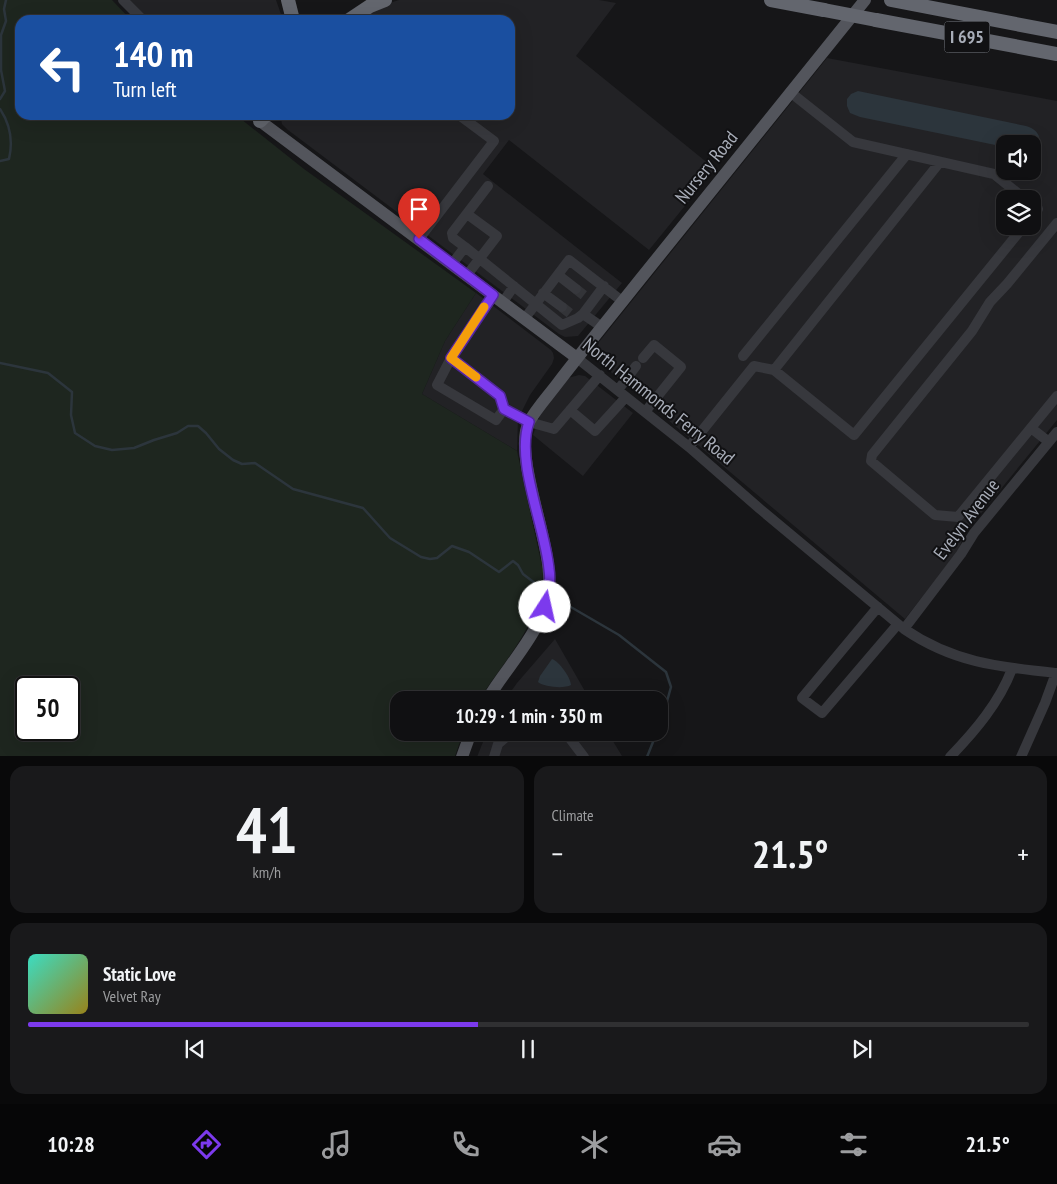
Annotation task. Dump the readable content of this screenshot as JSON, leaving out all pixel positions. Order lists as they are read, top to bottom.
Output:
{
  "streets": {
    "highway": ["I 695"],
    "main road": ["Nursery Road", "North Hammonds Ferry Road"],
    "street": ["Evelyn Avenue"]
  },
  "crossings": [
    ["Nursery Road", "North Hammonds Ferry Road"],
    ["North Hammonds Ferry Road", "Evelyn Avenue"]
  ],
  "page": {
    "turn": ["140 m", "Turn left"],
    "limit": "50",
    "trip": "10:29 · 1 min · 350 m",
    "tile": [
      ["41", "km/h"],
      "Climate"
    ],
    "heat": ["−", "21.5°", "+"],
    "song": ["Static Love", "Velvet Ray"],
    "tabs": ["10:28", "21.5°"]
  }
}
